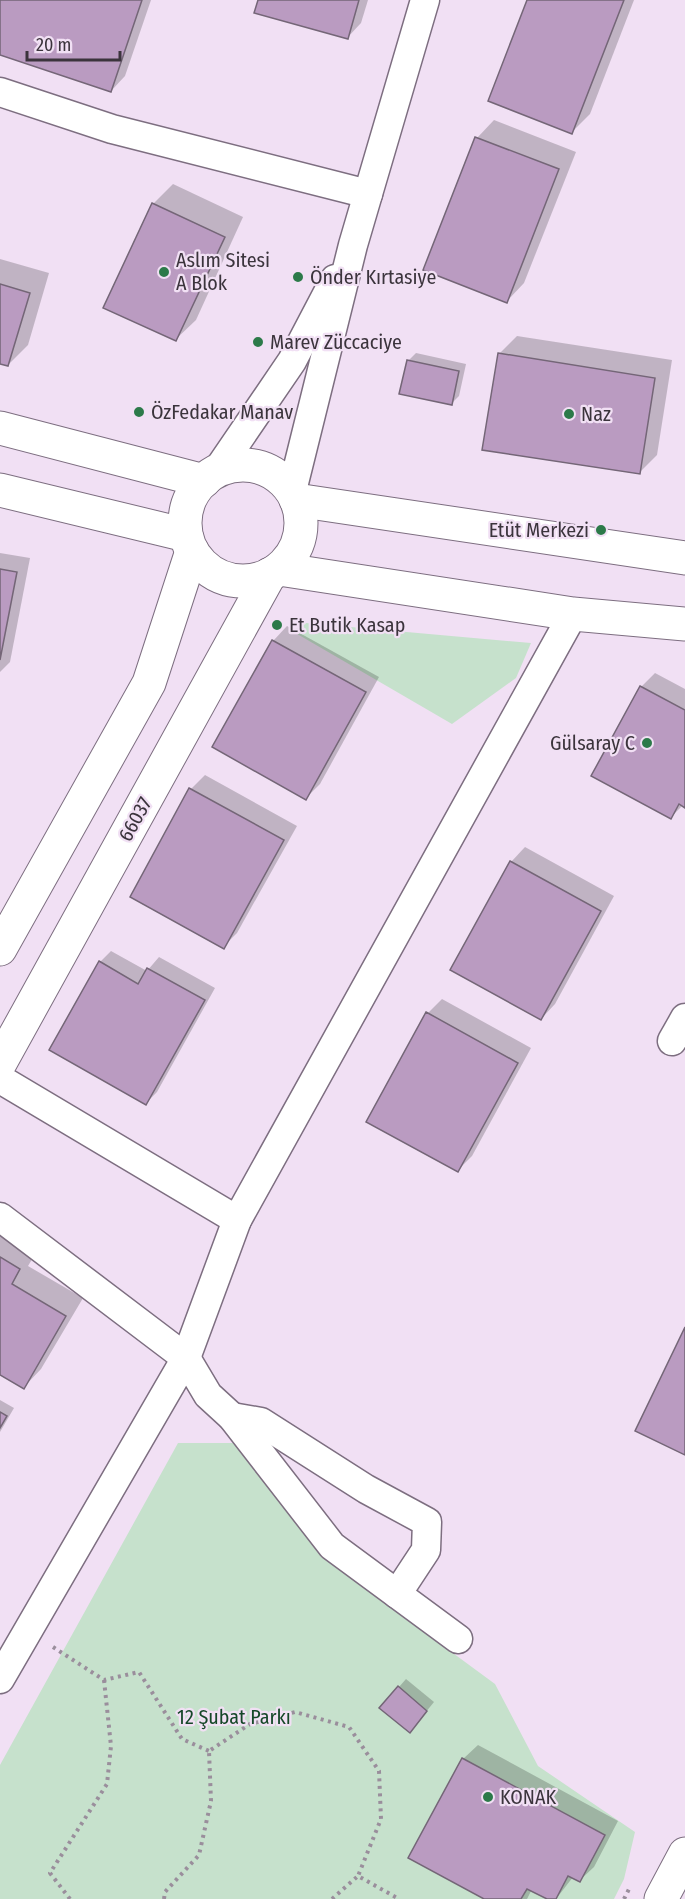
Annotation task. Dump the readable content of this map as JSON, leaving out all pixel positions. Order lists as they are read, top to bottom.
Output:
{
  "streets": {
    "street": ["66037"]
  },
  "parks": ["12 Şubat Parkı"],
  "places": [
    "Aslım Sitesi A Blok",
    "Önder Kırtasiye",
    "Marev Züccaciye",
    "ÖzFedakar Manav",
    "Naz",
    "Etüt Merkezi",
    "Et Butik Kasap",
    "Gülsaray C",
    "KONAK"
  ],
  "scale_bar": "20 m"
}
